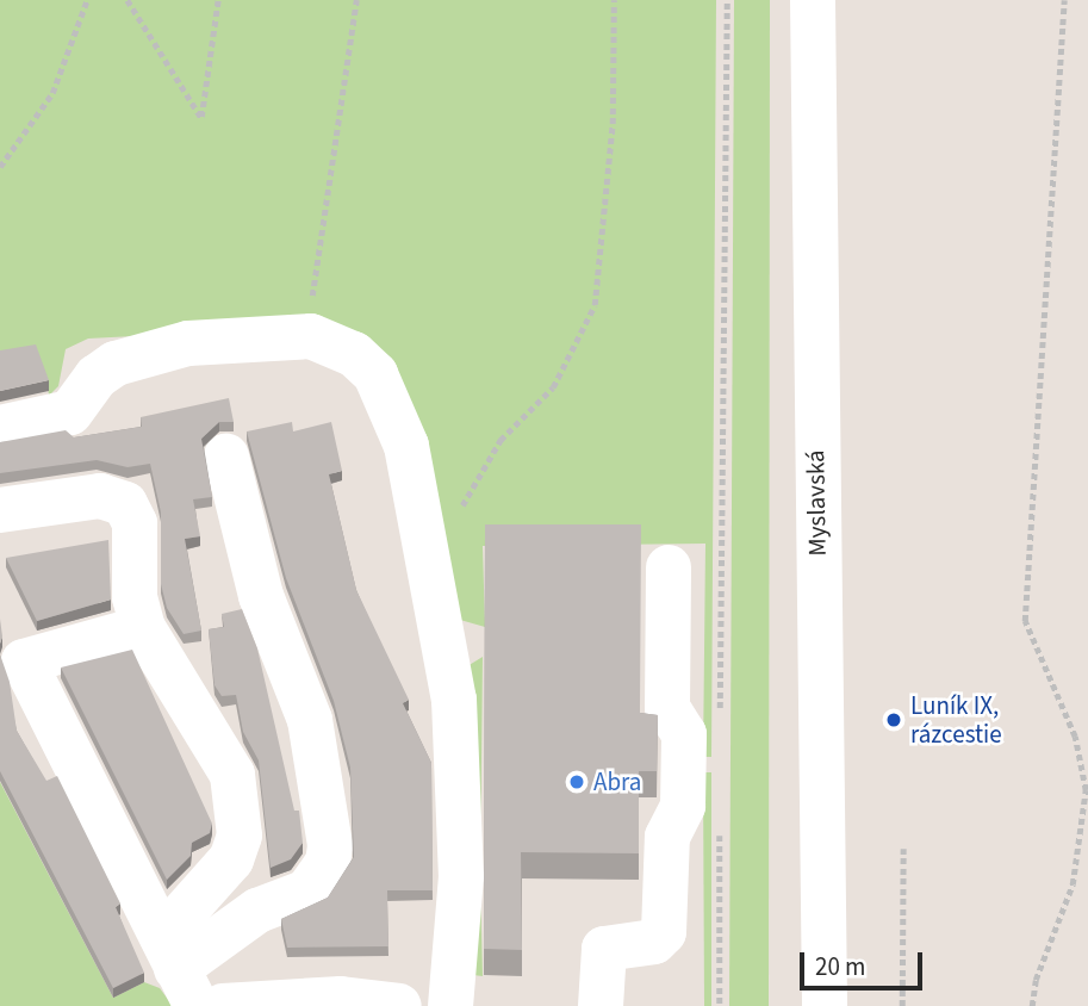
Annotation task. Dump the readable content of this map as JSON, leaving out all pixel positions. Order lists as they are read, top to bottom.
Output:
{
  "streets": {
    "street": ["Myslavská"]
  },
  "places": ["Luník IX, rázcestie", "Abra"],
  "scale_bar": "20 m"
}
